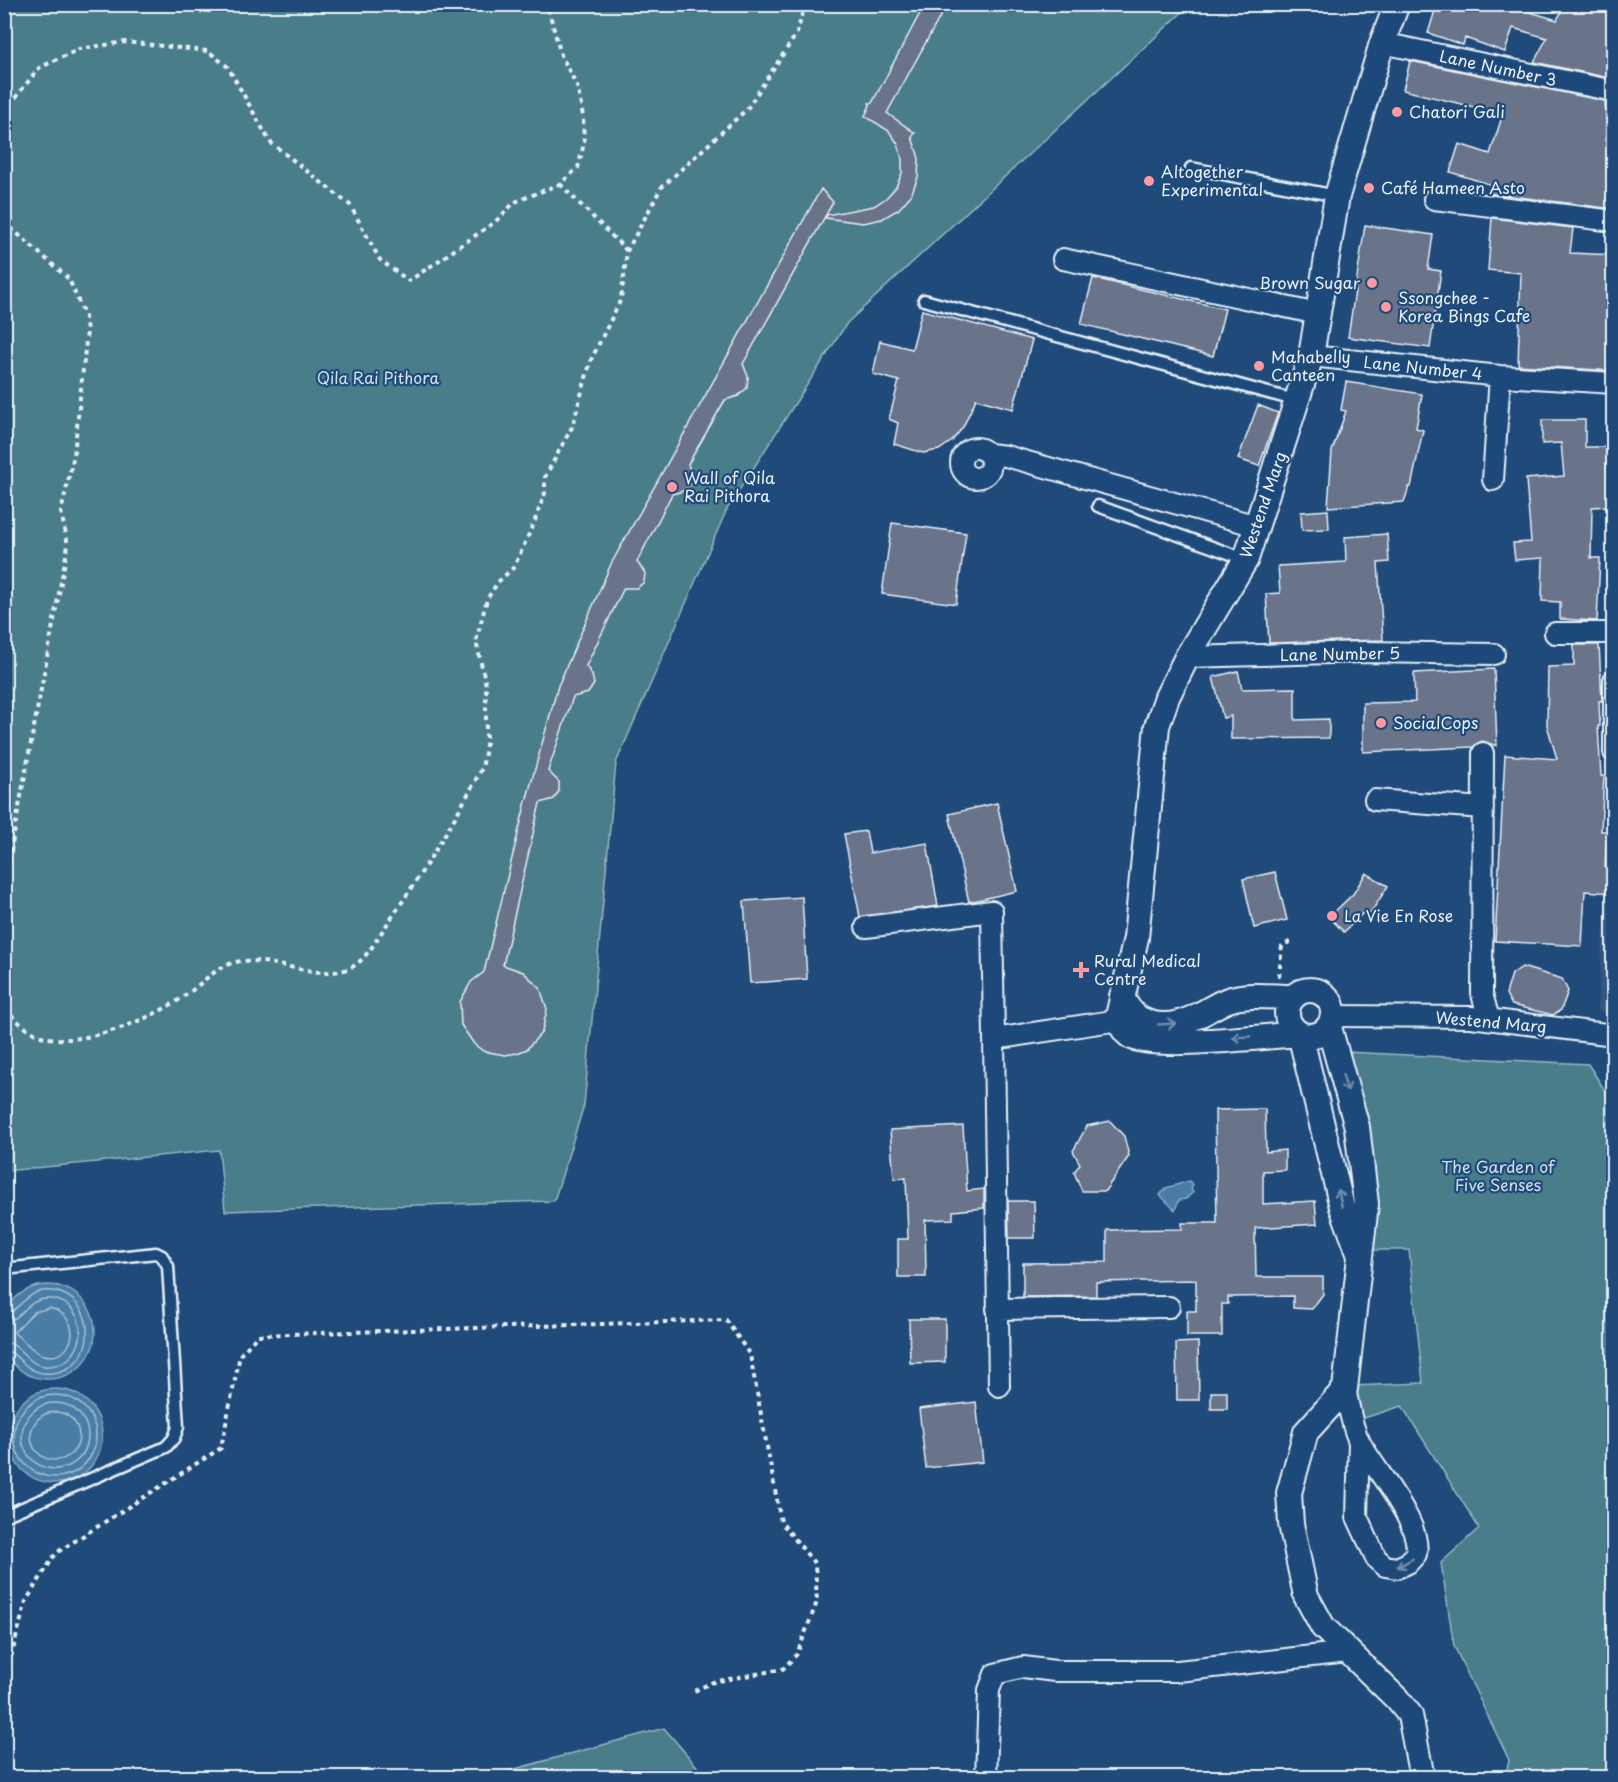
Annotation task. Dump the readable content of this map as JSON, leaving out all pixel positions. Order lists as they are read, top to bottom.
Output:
{
  "streets": {
    "street": [
      "Lane Number 3",
      "Lane Number 4",
      "Westend Marg",
      "Lane Number 5"
    ]
  },
  "crossings": [
    ["Lane Number 3", "Westend Marg"],
    ["Lane Number 4", "Westend Marg"],
    ["Westend Marg", "Lane Number 5"]
  ],
  "parks": ["Qila Rai Pithora", "The Garden of Five Senses"],
  "places": {
    "other": [
      "Chatori Gali",
      "Altogether Experimental",
      "Café Hameen Asto",
      "Brown Sugar",
      "Ssongchee - Korea Bings Cafe",
      "Mahabelly Canteen",
      "Wall of Qila Rai Pithora",
      "SocialCops",
      "La Vie En Rose"
    ],
    "health": ["Rural Medical Centre"]
  }
}
